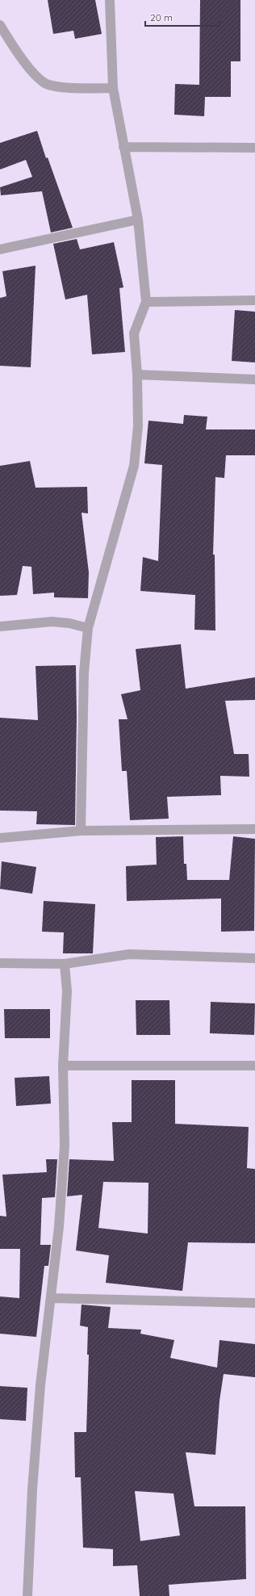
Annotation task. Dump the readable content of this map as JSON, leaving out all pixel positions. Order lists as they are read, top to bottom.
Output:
{
  "scale_bar": "20 m"
}
